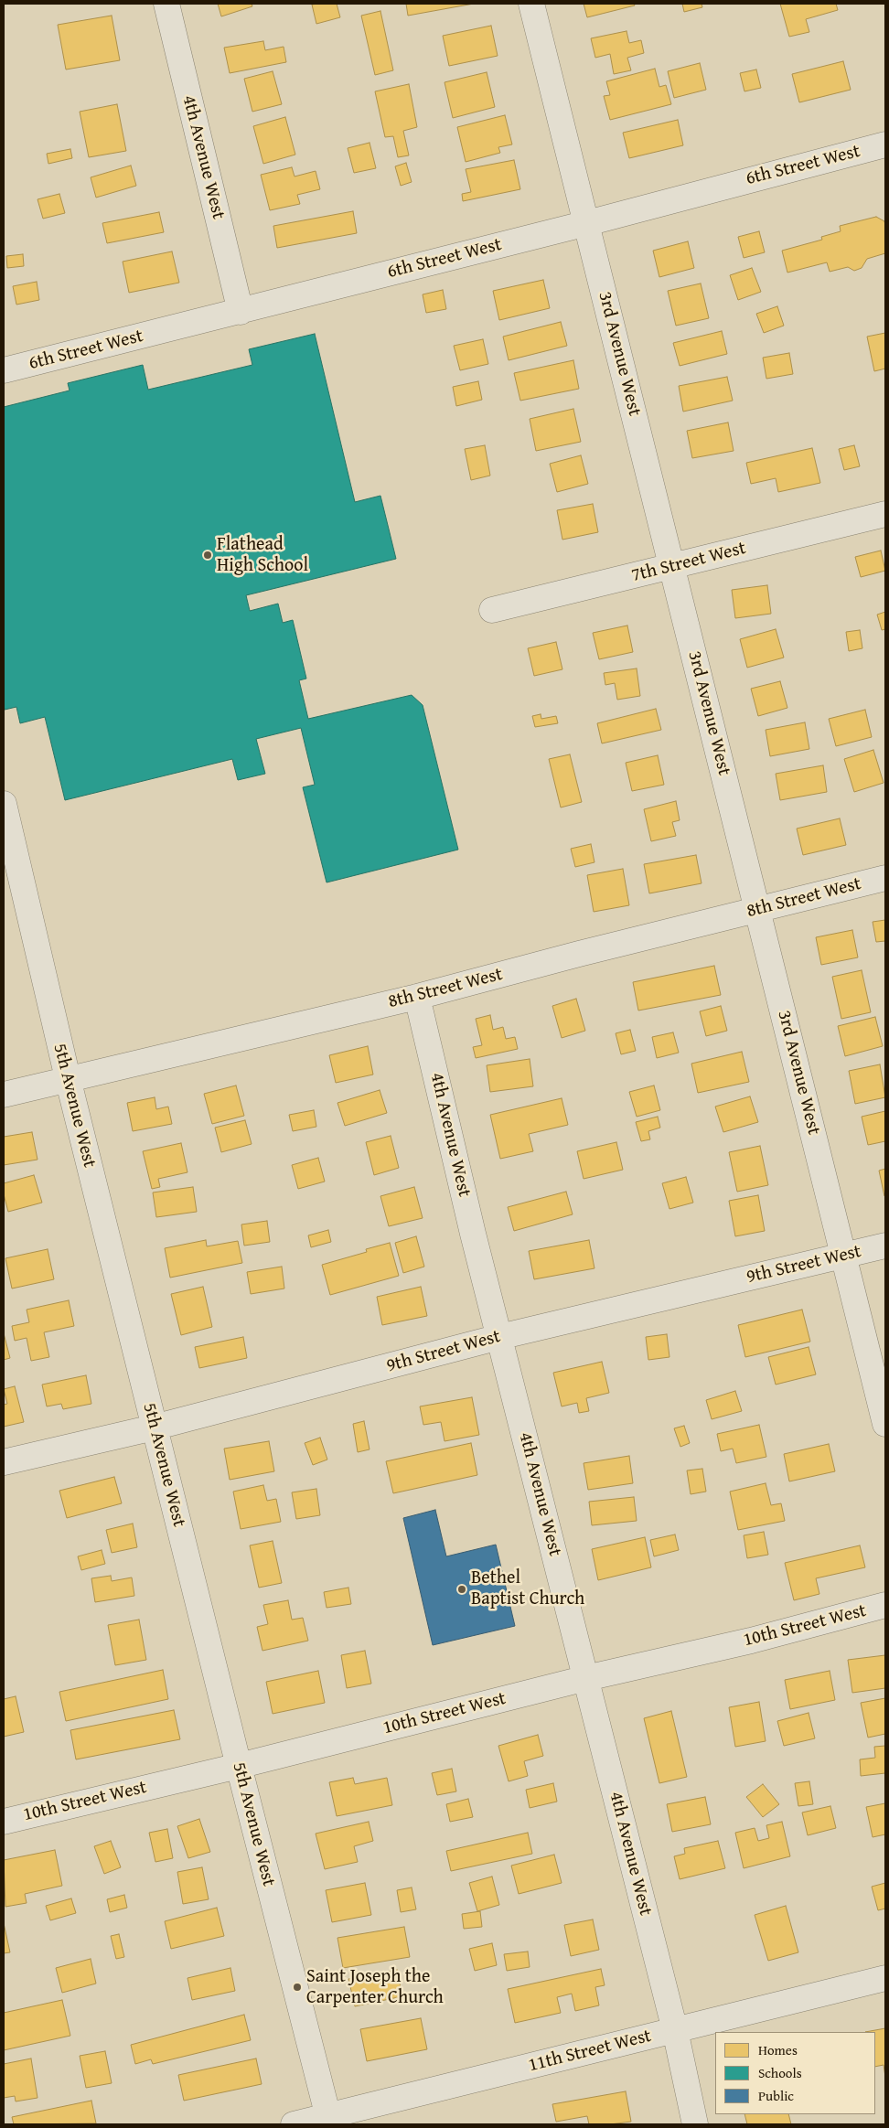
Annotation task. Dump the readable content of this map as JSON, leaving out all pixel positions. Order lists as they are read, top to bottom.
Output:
{
  "streets": {
    "street": [
      "4th Avenue West",
      "6th Street West",
      "3rd Avenue West",
      "7th Street West",
      "8th Street West",
      "5th Avenue West",
      "9th Street West",
      "10th Street West",
      "11th Street West"
    ]
  },
  "crossings": [
    ["4th Avenue West", "6th Street West"],
    ["4th Avenue West", "8th Street West"],
    ["4th Avenue West", "9th Street West"],
    ["4th Avenue West", "10th Street West"],
    ["4th Avenue West", "11th Street West"],
    ["6th Street West", "3rd Avenue West"],
    ["3rd Avenue West", "7th Street West"],
    ["3rd Avenue West", "8th Street West"],
    ["3rd Avenue West", "9th Street West"],
    ["8th Street West", "5th Avenue West"],
    ["5th Avenue West", "9th Street West"],
    ["5th Avenue West", "10th Street West"],
    ["5th Avenue West", "11th Street West"]
  ],
  "places": ["Flathead High School", "Bethel Baptist Church", "Saint Joseph the Carpenter Church"],
  "legend": ["Homes", "Schools", "Public"]
}
